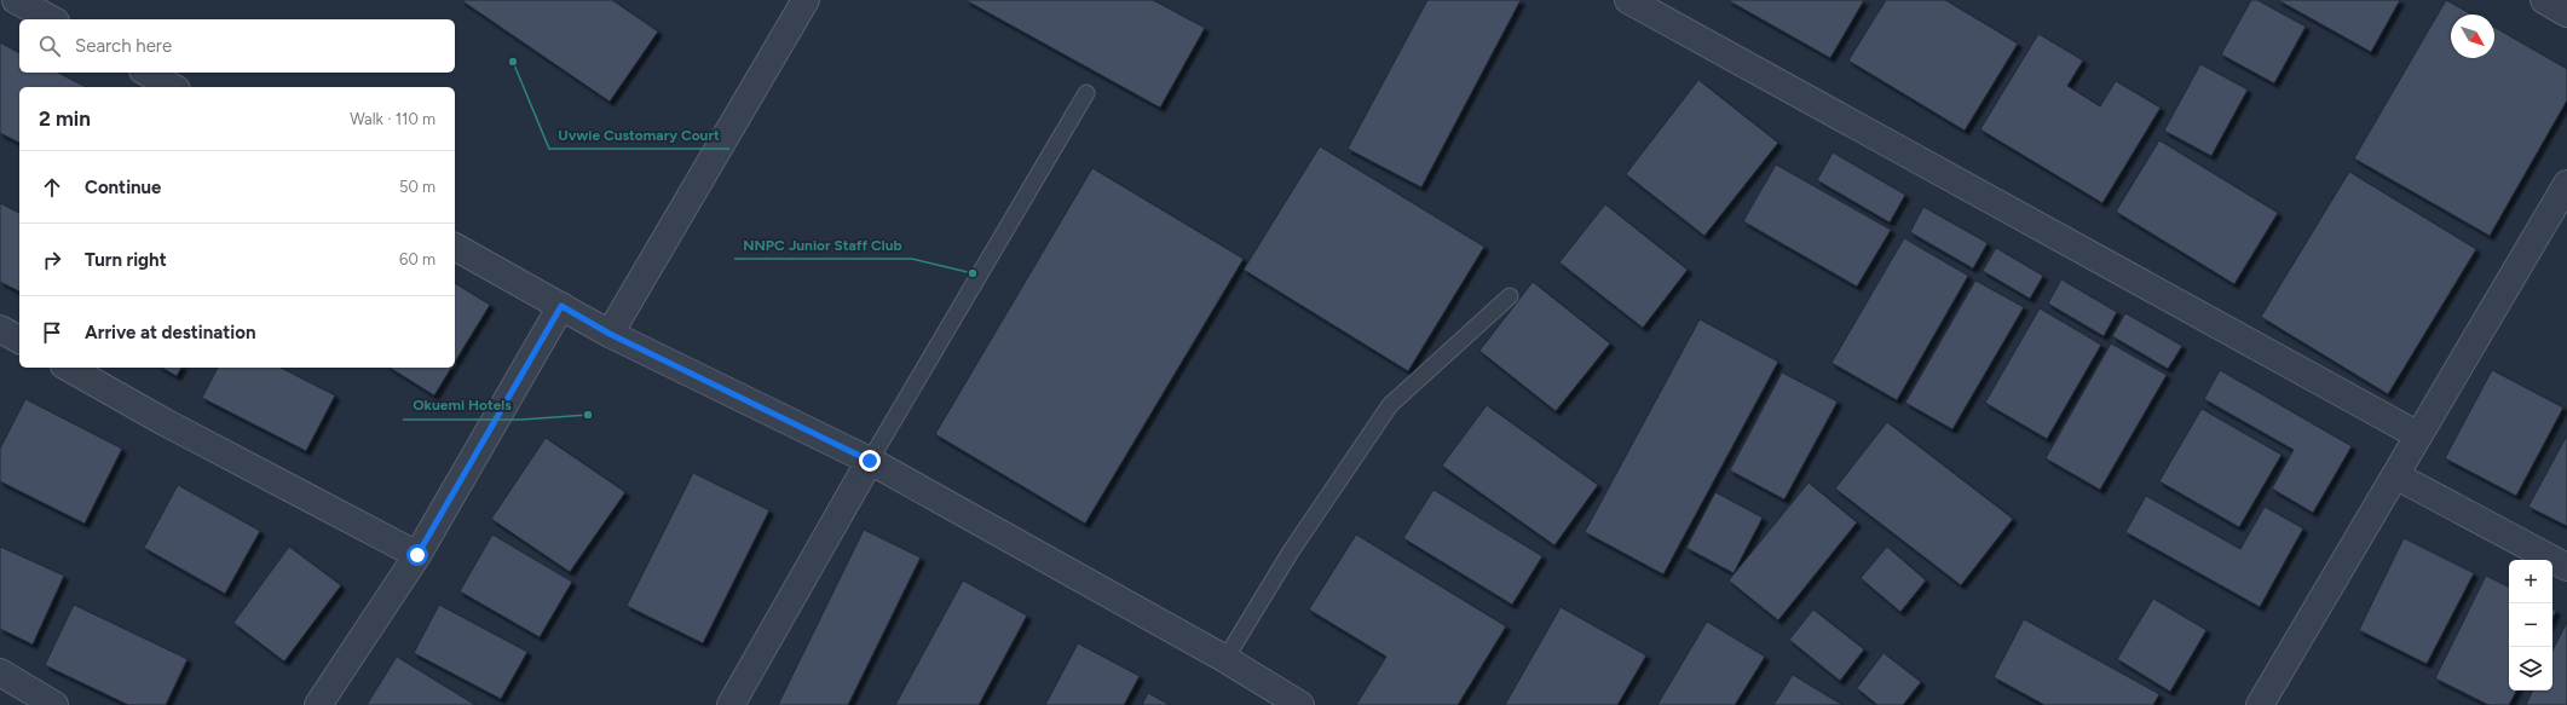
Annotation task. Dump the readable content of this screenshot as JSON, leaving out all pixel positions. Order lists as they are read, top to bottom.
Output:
{
  "places": ["Uvwie Customary Court", "NNPC Junior Staff Club", "Okuemi Hotels"],
  "north": "bottom right",
  "page": {
    "search": "Search here",
    "heading": ["2 min", "Walk · 110 m"],
    "list": [
      ["Continue", "50 m"],
      ["Turn right", "60 m"],
      "Arrive at destination"
    ],
    "map_buttons": ["+", "−"]
  }
}
